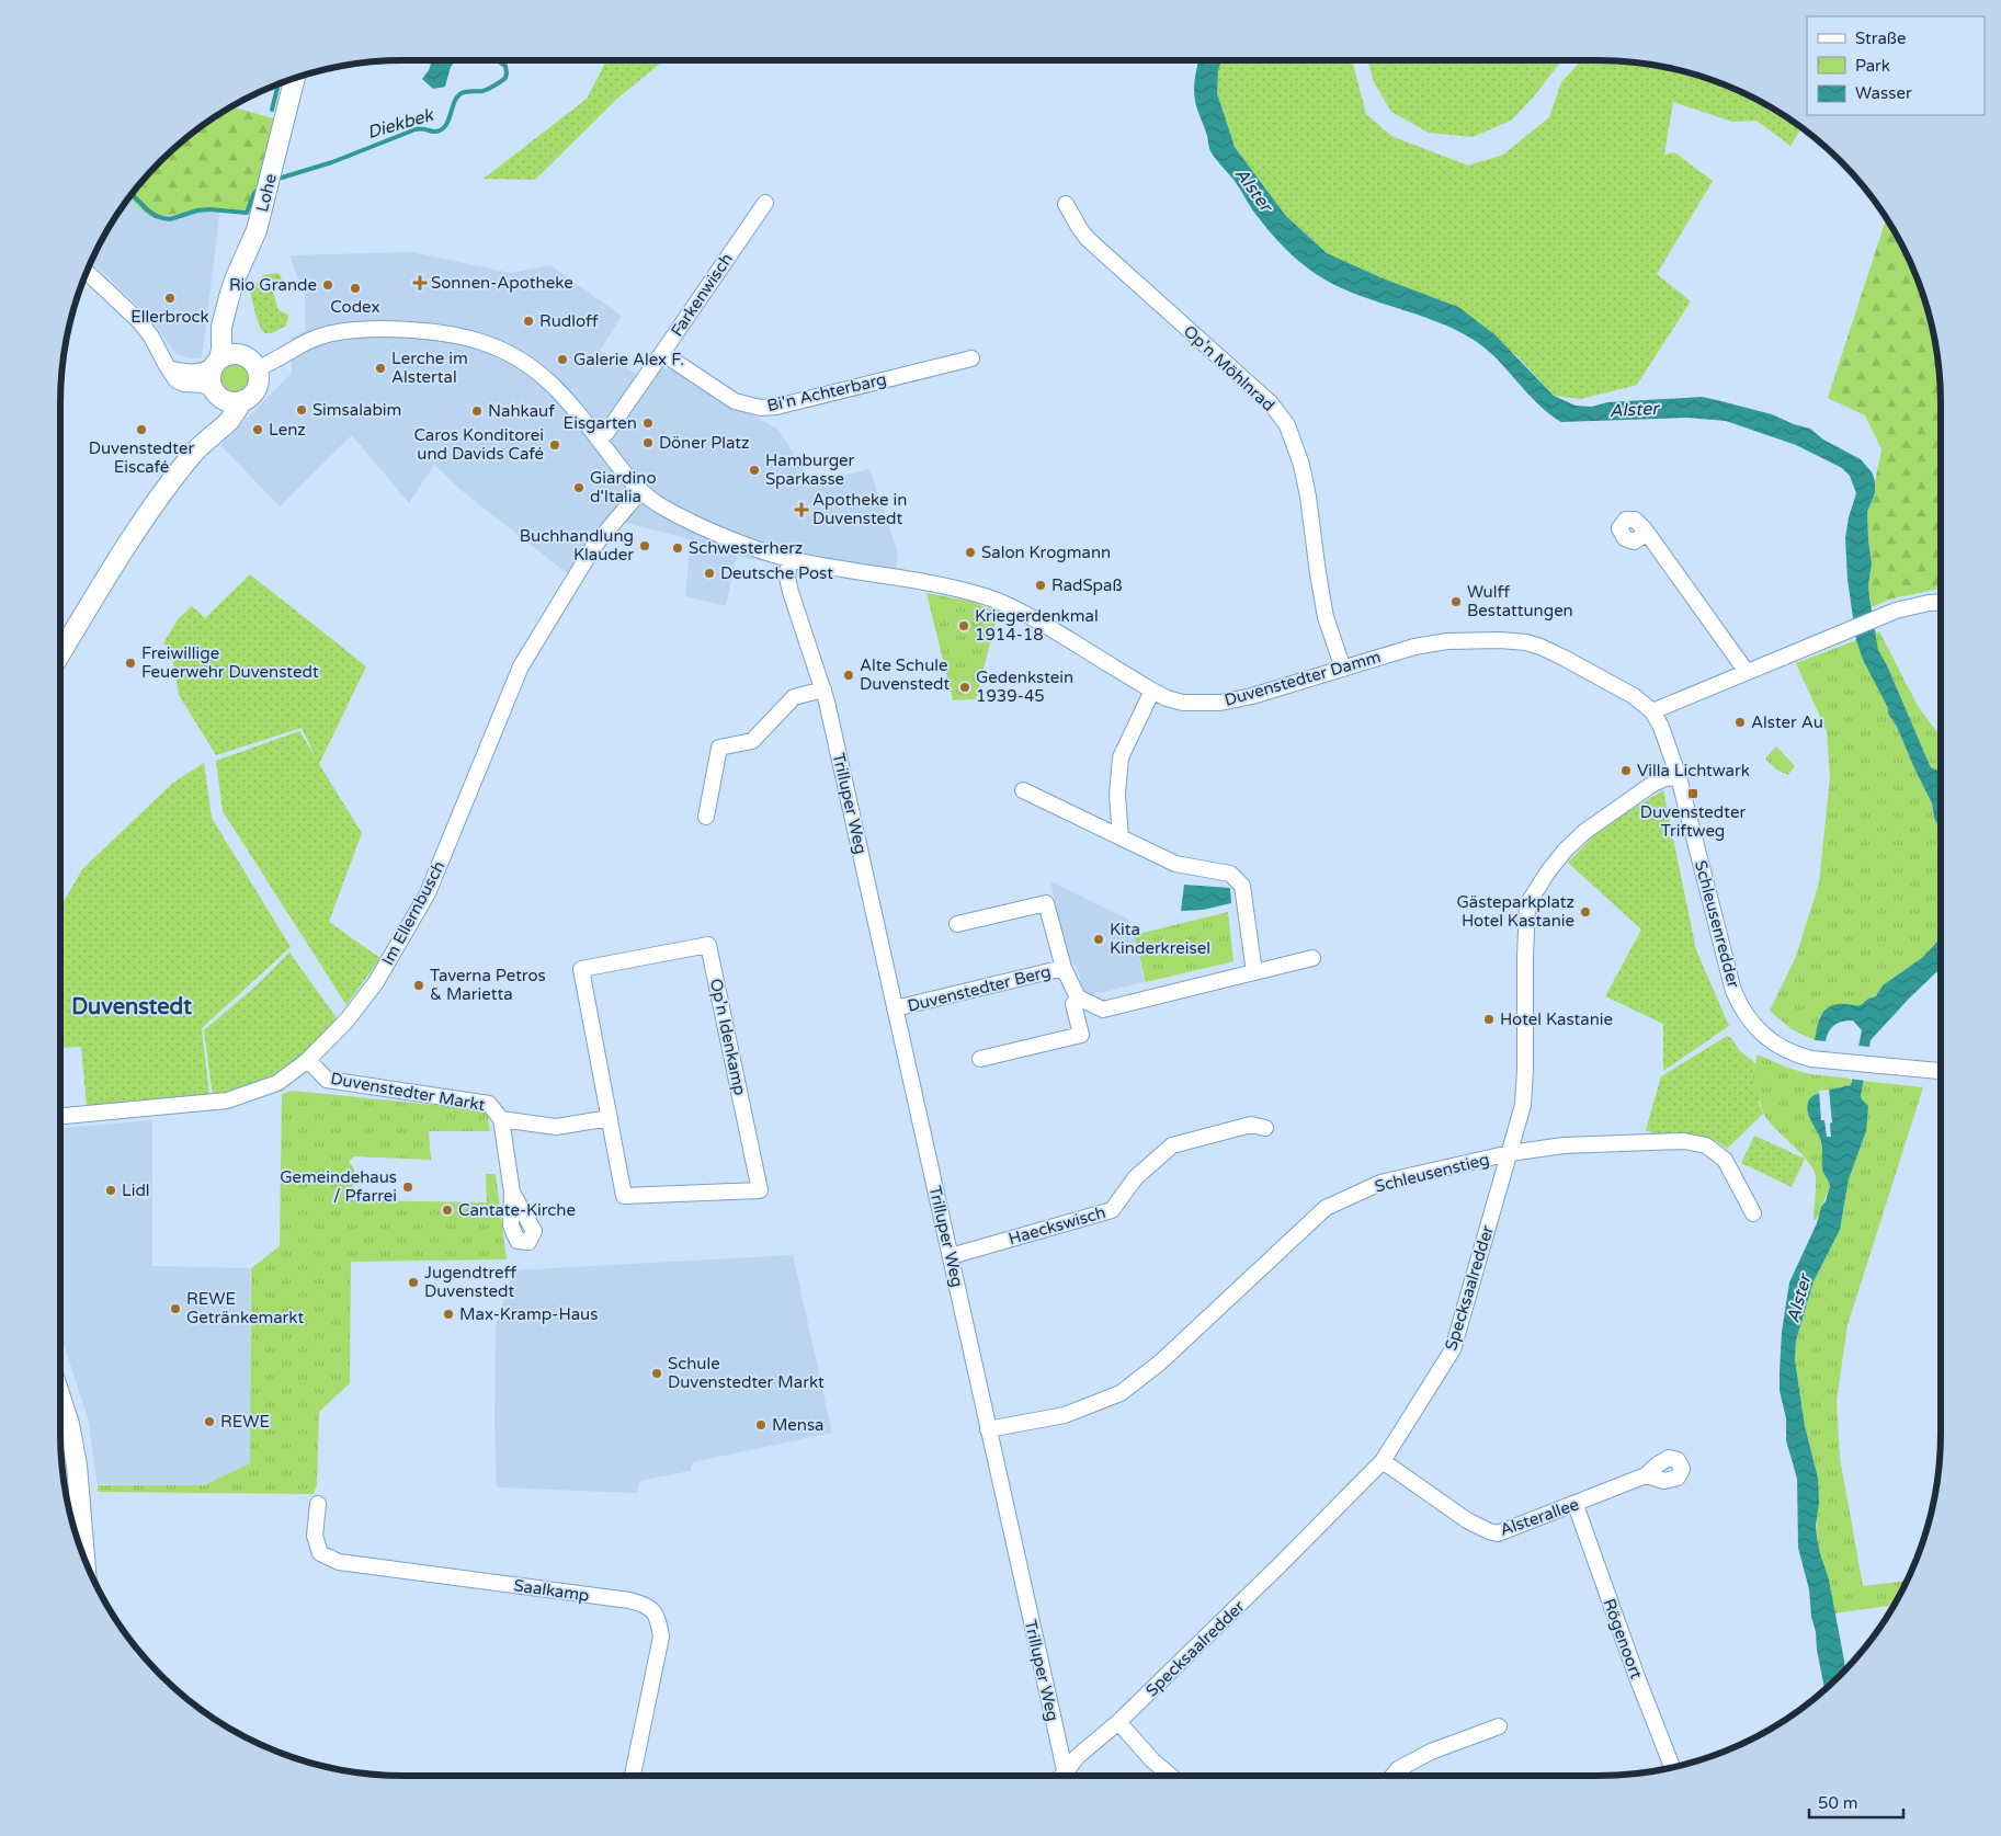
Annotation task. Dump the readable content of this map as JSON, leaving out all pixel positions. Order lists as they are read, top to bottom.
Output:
{
  "streets": {
    "main road": ["Lohe"],
    "street": [
      "Farkenwisch",
      "Op'n Möhlnrad",
      "Bi'n Achterbarg",
      "Duvenstedter Damm",
      "Trilluper Weg",
      "Im Ellernbusch",
      "Schleusenredder",
      "Duvenstedter Berg",
      "Op'n Idenkamp",
      "Duvenstedter Markt",
      "Schleusenstieg",
      "Haeckswisch",
      "Specksaalredder",
      "Alsterallee",
      "Saalkamp",
      "Rögenoort"
    ]
  },
  "crossings": [
    ["Lohe", "Duvenstedter Damm"],
    ["Farkenwisch", "Bi'n Achterbarg"],
    ["Farkenwisch", "Duvenstedter Damm"],
    ["Op'n Möhlnrad", "Duvenstedter Damm"],
    ["Duvenstedter Damm", "Trilluper Weg"],
    ["Duvenstedter Damm", "Im Ellernbusch"],
    ["Duvenstedter Damm", "Schleusenredder"],
    ["Duvenstedter Damm", "Specksaalredder"],
    ["Trilluper Weg", "Duvenstedter Berg"],
    ["Trilluper Weg", "Schleusenstieg"],
    ["Trilluper Weg", "Haeckswisch"],
    ["Im Ellernbusch", "Duvenstedter Markt"],
    ["Schleusenredder", "Specksaalredder"],
    ["Schleusenstieg", "Specksaalredder"],
    ["Specksaalredder", "Alsterallee"],
    ["Alsterallee", "Rögenoort"]
  ],
  "districts": ["Duvenstedt"],
  "water": ["Diekbek", "Alster"],
  "places": {
    "health": ["Sonnen-Apotheke", "Apotheke in Duvenstedt"],
    "other": [
      "Rio Grande",
      "Codex",
      "Ellerbrock",
      "Rudloff",
      "Galerie Alex F.",
      "Lerche im Alstertal",
      "Simsalabim",
      "Nahkauf",
      "Eisgarten",
      "Duvenstedter Eiscafé",
      "Lenz",
      "Döner Platz",
      "Caros Konditorei und Davids Café",
      "Hamburger Sparkasse",
      "Giardino d'Italia",
      "Buchhandlung Klauder",
      "Schwesterherz",
      "Salon Krogmann",
      "Deutsche Post",
      "RadSpaß",
      "Wulff Bestattungen",
      "Kriegerdenkmal 1914-18",
      "Freiwillige Feuerwehr Duvenstedt",
      "Alte Schule Duvenstedt",
      "Gedenkstein 1939-45",
      "Alster Au",
      "Villa Lichtwark",
      "Gästeparkplatz Hotel Kastanie",
      "Kita Kinderkreisel",
      "Taverna Petros & Marietta",
      "Hotel Kastanie",
      "Gemeindehaus / Pfarrei",
      "Lidl",
      "Cantate-Kirche",
      "Jugendtreff Duvenstedt",
      "REWE Getränkemarkt",
      "Max-Kramp-Haus",
      "Schule Duvenstedter Markt",
      "REWE",
      "Mensa"
    ],
    "transit": ["Duvenstedter Triftweg"]
  },
  "legend": ["Straße", "Park", "Wasser"],
  "scale_bar": "50 m"
}
